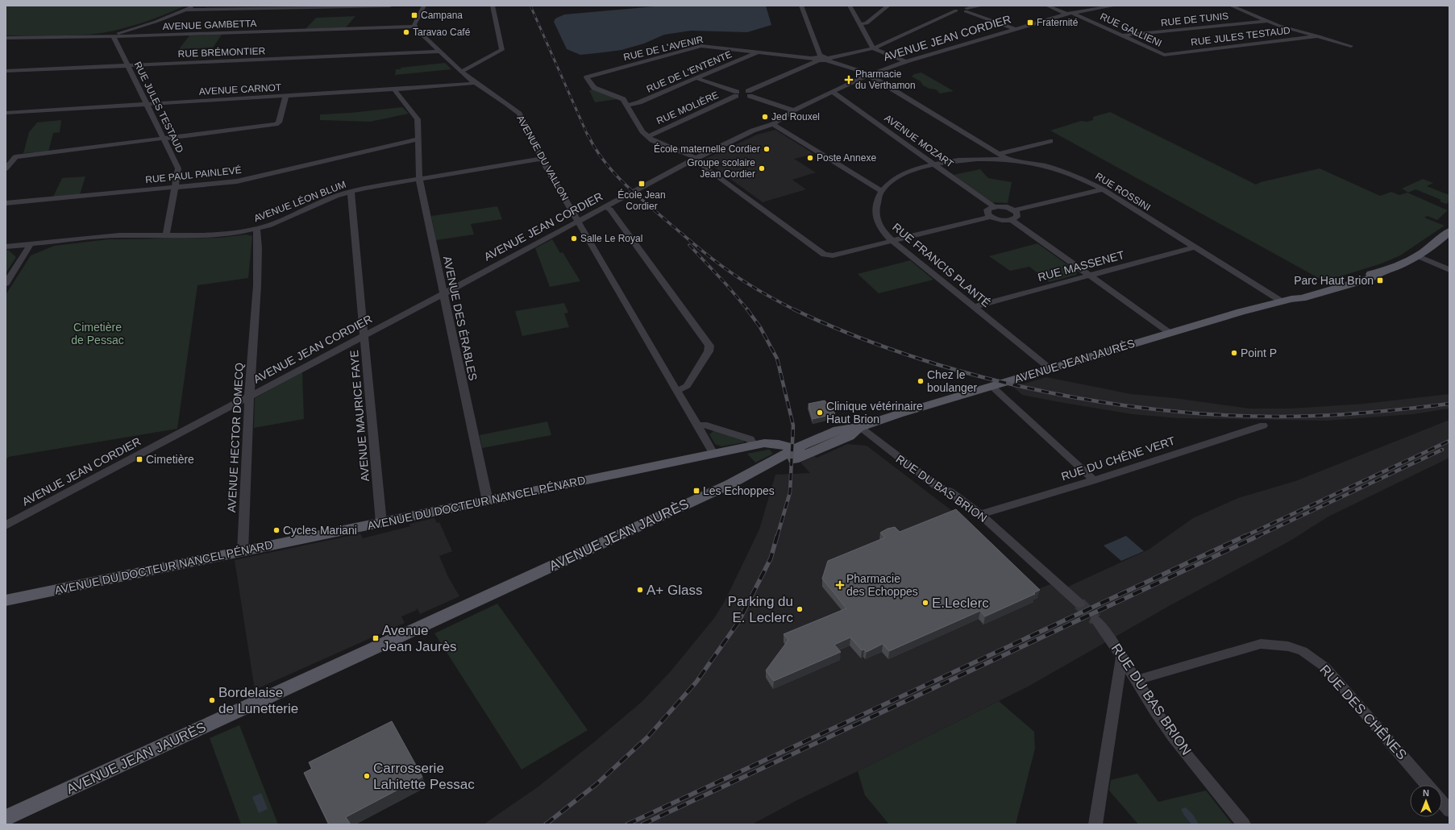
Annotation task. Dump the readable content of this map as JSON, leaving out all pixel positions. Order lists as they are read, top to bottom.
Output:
{
  "streets": {
    "main road": ["AVENUE JEAN JAURÈS", "AVENUE DU DOCTEUR NANCEL PÉNARD"],
    "street": [
      "RUE DE TUNIS",
      "AVENUE GAMBETTA",
      "RUE GALLIENI",
      "RUE JULES TESTAUD",
      "AVENUE JEAN CORDIER",
      "RUE DE L'AVENIR",
      "RUE BRÉMONTIER",
      "RUE DE L'ENTENTE",
      "AVENUE CARNOT",
      "RUE MOLIÈRE",
      "AVENUE MOZART",
      "AVENUE DU VALLON",
      "RUE PAUL PAINLEVÉ",
      "RUE ROSSINI",
      "AVENUE LÉON BLUM",
      "RUE FRANCIS PLANTÉ",
      "RUE MASSENET",
      "AVENUE DES ÉRABLES",
      "AVENUE MAURICE FAYE",
      "AVENUE HECTOR DOMECQ",
      "RUE DU CHÊNE VERT",
      "RUE DU BAS BRION",
      "RUE DES CHÊNES"
    ]
  },
  "crossings": [
    ["RUE DE TUNIS", "RUE GALLIENI"],
    ["AVENUE GAMBETTA", "RUE JULES TESTAUD"],
    ["AVENUE GAMBETTA", "AVENUE DU VALLON"],
    ["RUE GALLIENI", "RUE JULES TESTAUD"],
    ["RUE GALLIENI", "AVENUE JEAN CORDIER"],
    ["RUE JULES TESTAUD", "RUE BRÉMONTIER"],
    ["RUE JULES TESTAUD", "AVENUE CARNOT"],
    ["RUE JULES TESTAUD", "RUE PAUL PAINLEVÉ"],
    ["RUE JULES TESTAUD", "AVENUE LÉON BLUM"],
    ["AVENUE JEAN CORDIER", "AVENUE MOZART"],
    ["AVENUE JEAN CORDIER", "AVENUE DU VALLON"],
    ["AVENUE JEAN CORDIER", "AVENUE DES ÉRABLES"],
    ["AVENUE JEAN CORDIER", "AVENUE MAURICE FAYE"],
    ["AVENUE JEAN CORDIER", "AVENUE HECTOR DOMECQ"],
    ["RUE DE L'AVENIR", "RUE DE L'ENTENTE"],
    ["RUE DE L'AVENIR", "RUE MOLIÈRE"],
    ["RUE BRÉMONTIER", "AVENUE DU VALLON"],
    ["AVENUE CARNOT", "AVENUE DU VALLON"],
    ["AVENUE CARNOT", "AVENUE DES ÉRABLES"],
    ["AVENUE MOZART", "RUE ROSSINI"],
    ["AVENUE MOZART", "RUE FRANCIS PLANTÉ"],
    ["AVENUE DU VALLON", "AVENUE LÉON BLUM"],
    ["AVENUE DU VALLON", "AVENUE DU DOCTEUR NANCEL PÉNARD"],
    ["RUE PAUL PAINLEVÉ", "AVENUE DES ÉRABLES"],
    ["RUE ROSSINI", "RUE FRANCIS PLANTÉ"],
    ["RUE ROSSINI", "RUE MASSENET"],
    ["RUE ROSSINI", "AVENUE JEAN JAURÈS"],
    ["AVENUE LÉON BLUM", "AVENUE DES ÉRABLES"],
    ["AVENUE LÉON BLUM", "AVENUE MAURICE FAYE"],
    ["AVENUE LÉON BLUM", "AVENUE HECTOR DOMECQ"],
    ["RUE FRANCIS PLANTÉ", "RUE MASSENET"],
    ["RUE FRANCIS PLANTÉ", "AVENUE JEAN JAURÈS"],
    ["AVENUE DES ÉRABLES", "AVENUE DU DOCTEUR NANCEL PÉNARD"],
    ["AVENUE JEAN JAURÈS", "RUE DU BAS BRION"],
    ["AVENUE JEAN JAURÈS", "AVENUE DU DOCTEUR NANCEL PÉNARD"],
    ["AVENUE MAURICE FAYE", "AVENUE DU DOCTEUR NANCEL PÉNARD"],
    ["AVENUE HECTOR DOMECQ", "AVENUE DU DOCTEUR NANCEL PÉNARD"],
    ["RUE DU CHÊNE VERT", "RUE DU BAS BRION"],
    ["RUE DU BAS BRION", "RUE DES CHÊNES"]
  ],
  "parks": ["Cimetière de Pessac"],
  "places": {
    "transit": [
      "Campana",
      "Fraternité",
      "École Jean Cordier",
      "Parc Haut Brion",
      "Cimetière",
      "Les Echoppes",
      "Avenue Jean Jaurès"
    ],
    "other": [
      "Taravao Café",
      "Jed Rouxel",
      "École maternelle Cordier",
      "Poste Annexe",
      "Groupe scolaire Jean Cordier",
      "Salle Le Royal",
      "Point P",
      "Chez le boulanger",
      "Clinique vétérinaire Haut Brion",
      "Cycles Mariani",
      "A+ Glass",
      "E.Leclerc",
      "Parking du E. Leclerc",
      "Bordelaise de Lunetterie",
      "Carrosserie Lahitette Pessac"
    ],
    "health": ["Pharmacie du Verthamon", "Pharmacie des Echoppes"]
  },
  "north": "top"
}
